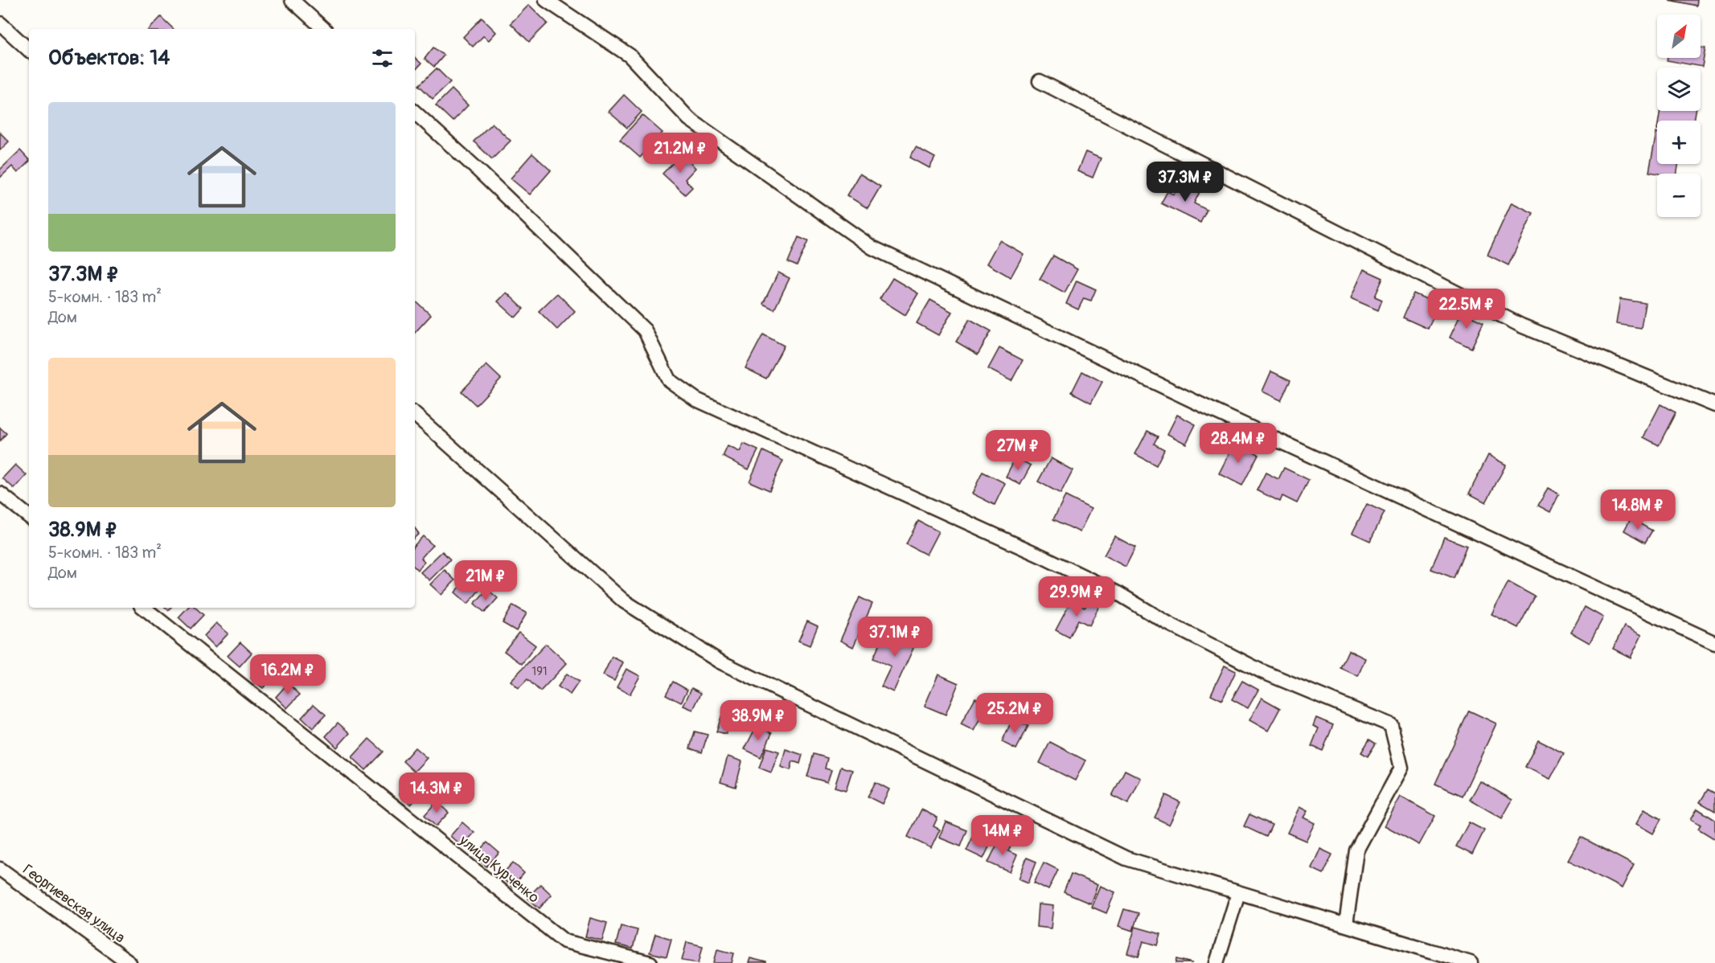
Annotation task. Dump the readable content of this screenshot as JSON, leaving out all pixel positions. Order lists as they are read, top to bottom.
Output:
{
  "streets": {
    "street": ["улица Курченко", "Георгиевская улица"]
  },
  "house_numbers": ["191"],
  "north": "top right",
  "page": {
    "map_buttons": ["+", "−"],
    "heading": "Объектов: 14",
    "list": [
      {
        "name": "37.3M ₽",
        "note": "5-комн. · 183 m² · Дом"
      },
      {
        "name": "38.9M ₽",
        "note": "5-комн. · 183 m² · Дом"
      }
    ],
    "price": [
      "21.2M ₽",
      "37.3M ₽",
      "22.5M ₽",
      "28.4M ₽",
      "27M ₽",
      "14.8M ₽",
      "21M ₽",
      "29.9M ₽",
      "37.1M ₽",
      "16.2M ₽",
      "25.2M ₽",
      "38.9M ₽",
      "14.3M ₽",
      "14M ₽"
    ]
  }
}
